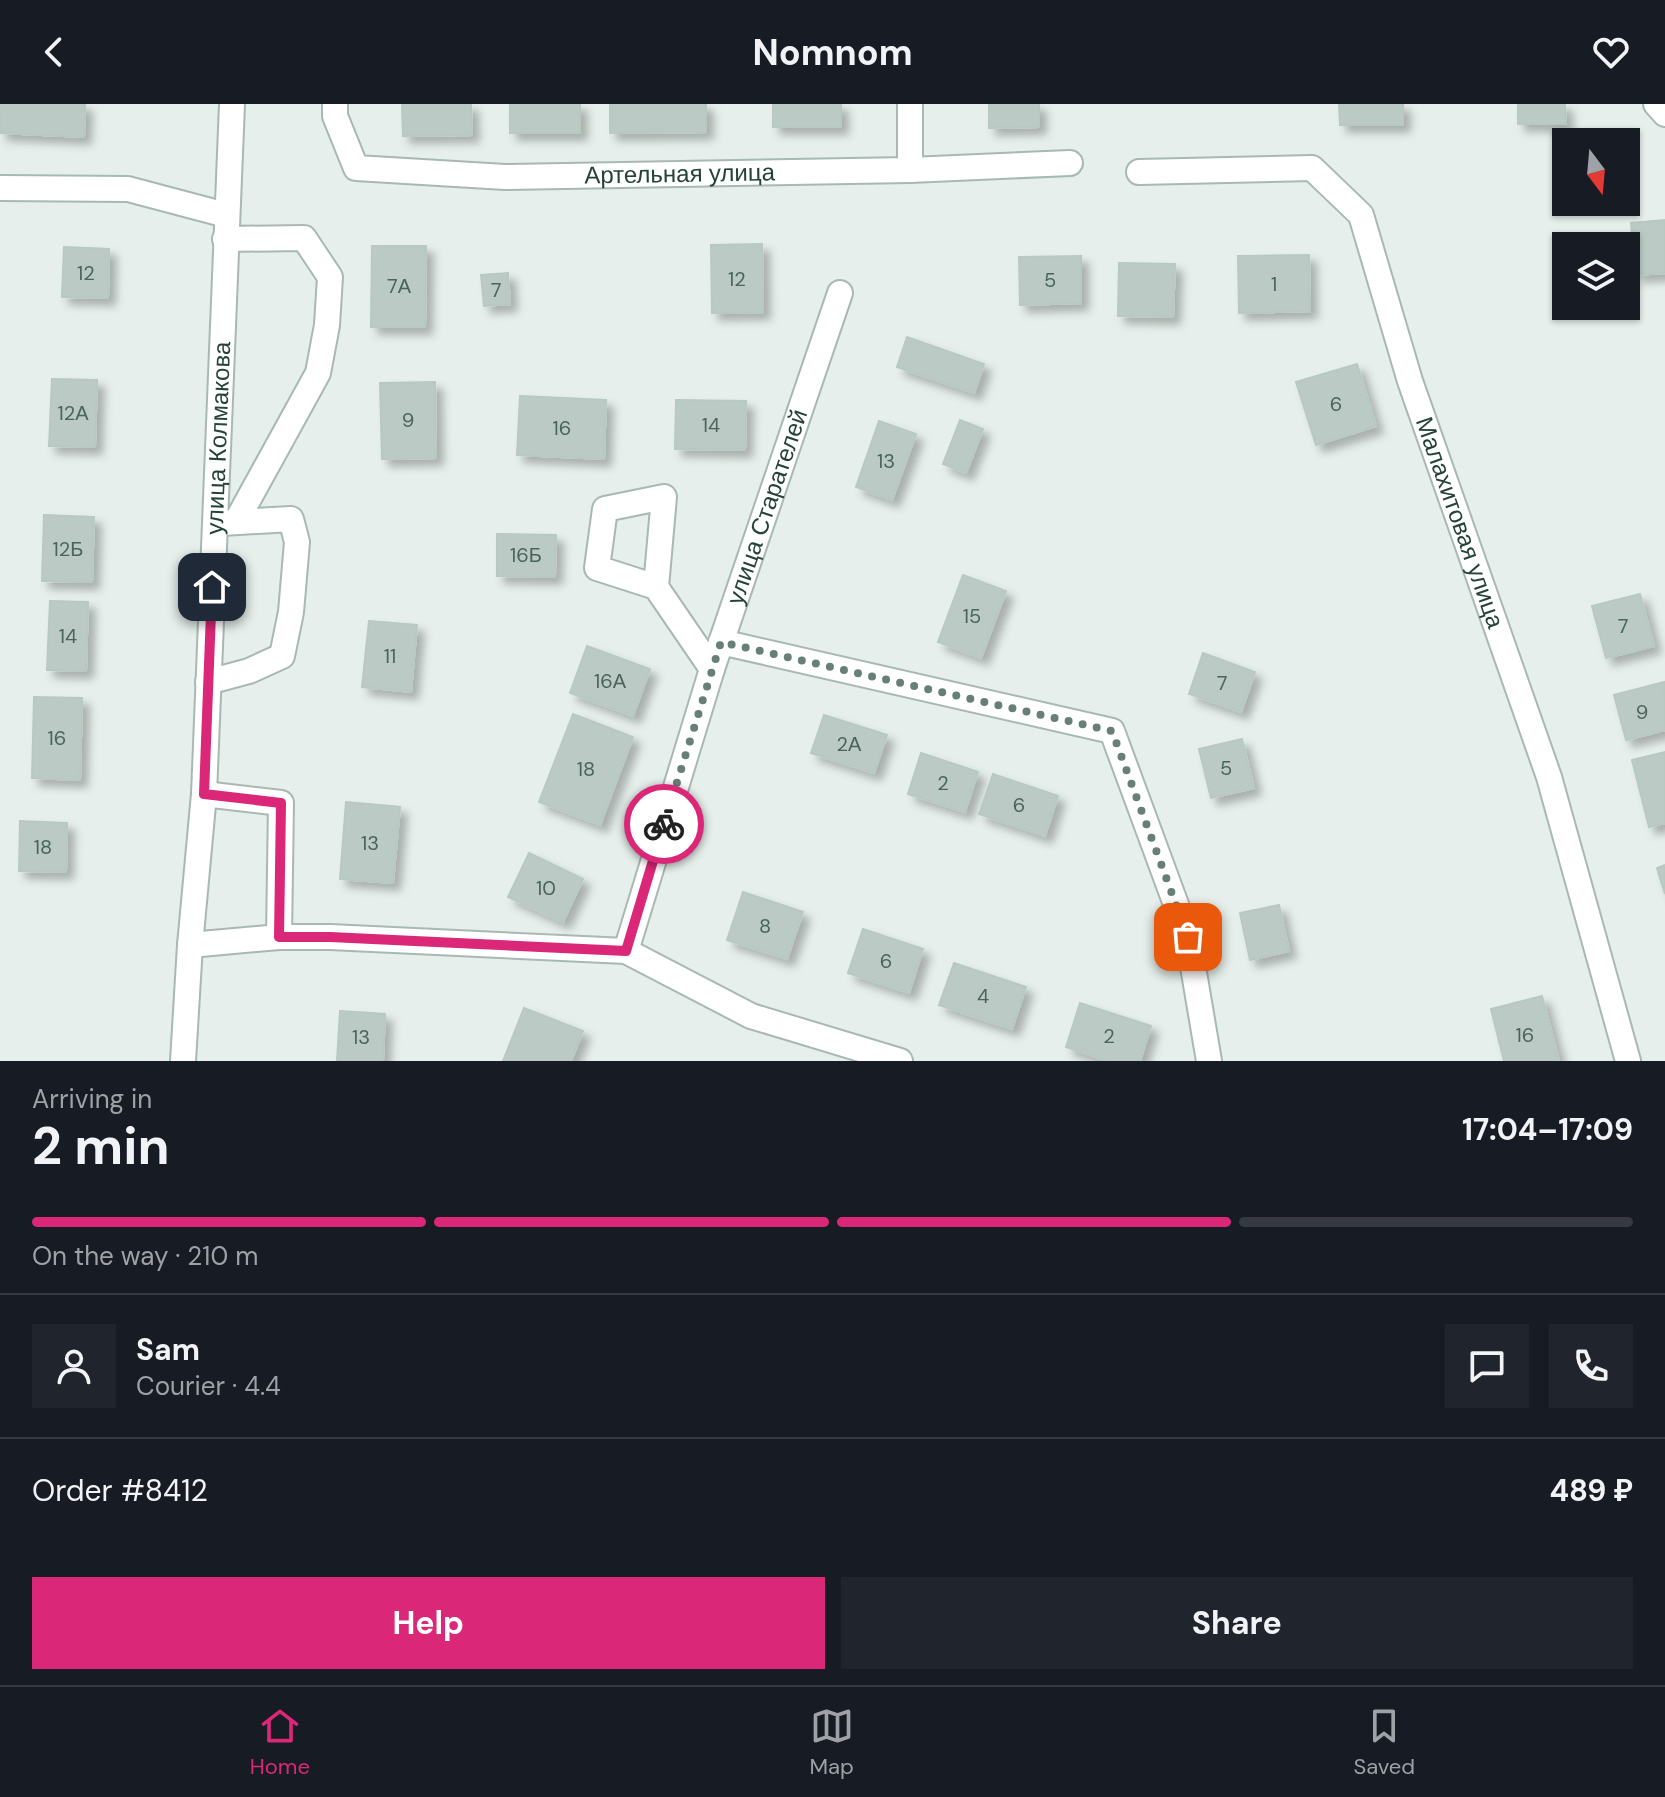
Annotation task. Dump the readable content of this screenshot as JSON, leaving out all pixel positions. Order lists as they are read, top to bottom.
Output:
{
  "streets": {
    "street": [
      "Артельная улица",
      "улица Колмакова",
      "улица Старателей",
      "Малахитовая улица"
    ]
  },
  "house_numbers": [
    "12",
    "12",
    "5",
    "1",
    "7А",
    "7",
    "6",
    "12А",
    "9",
    "14",
    "16",
    "13",
    "12Б",
    "16Б",
    "15",
    "7",
    "14",
    "11",
    "16А",
    "7",
    "9",
    "16",
    "2А",
    "5",
    "18",
    "2",
    "6",
    "13",
    "18",
    "10",
    "8",
    "6",
    "4",
    "16",
    "2",
    "13"
  ],
  "north": "bottom",
  "page": {
    "header": "Nomnom",
    "heading": ["2 min", "Arriving in", "17:04–17:09"],
    "panel": [
      "Sam",
      "Courier · 4.4",
      "Order #8412",
      "489 ₽"
    ],
    "bar": "On the way · 210 m",
    "buttons": ["Help", "Share"],
    "tabs": ["Home", "Map", "Saved"]
  }
}
